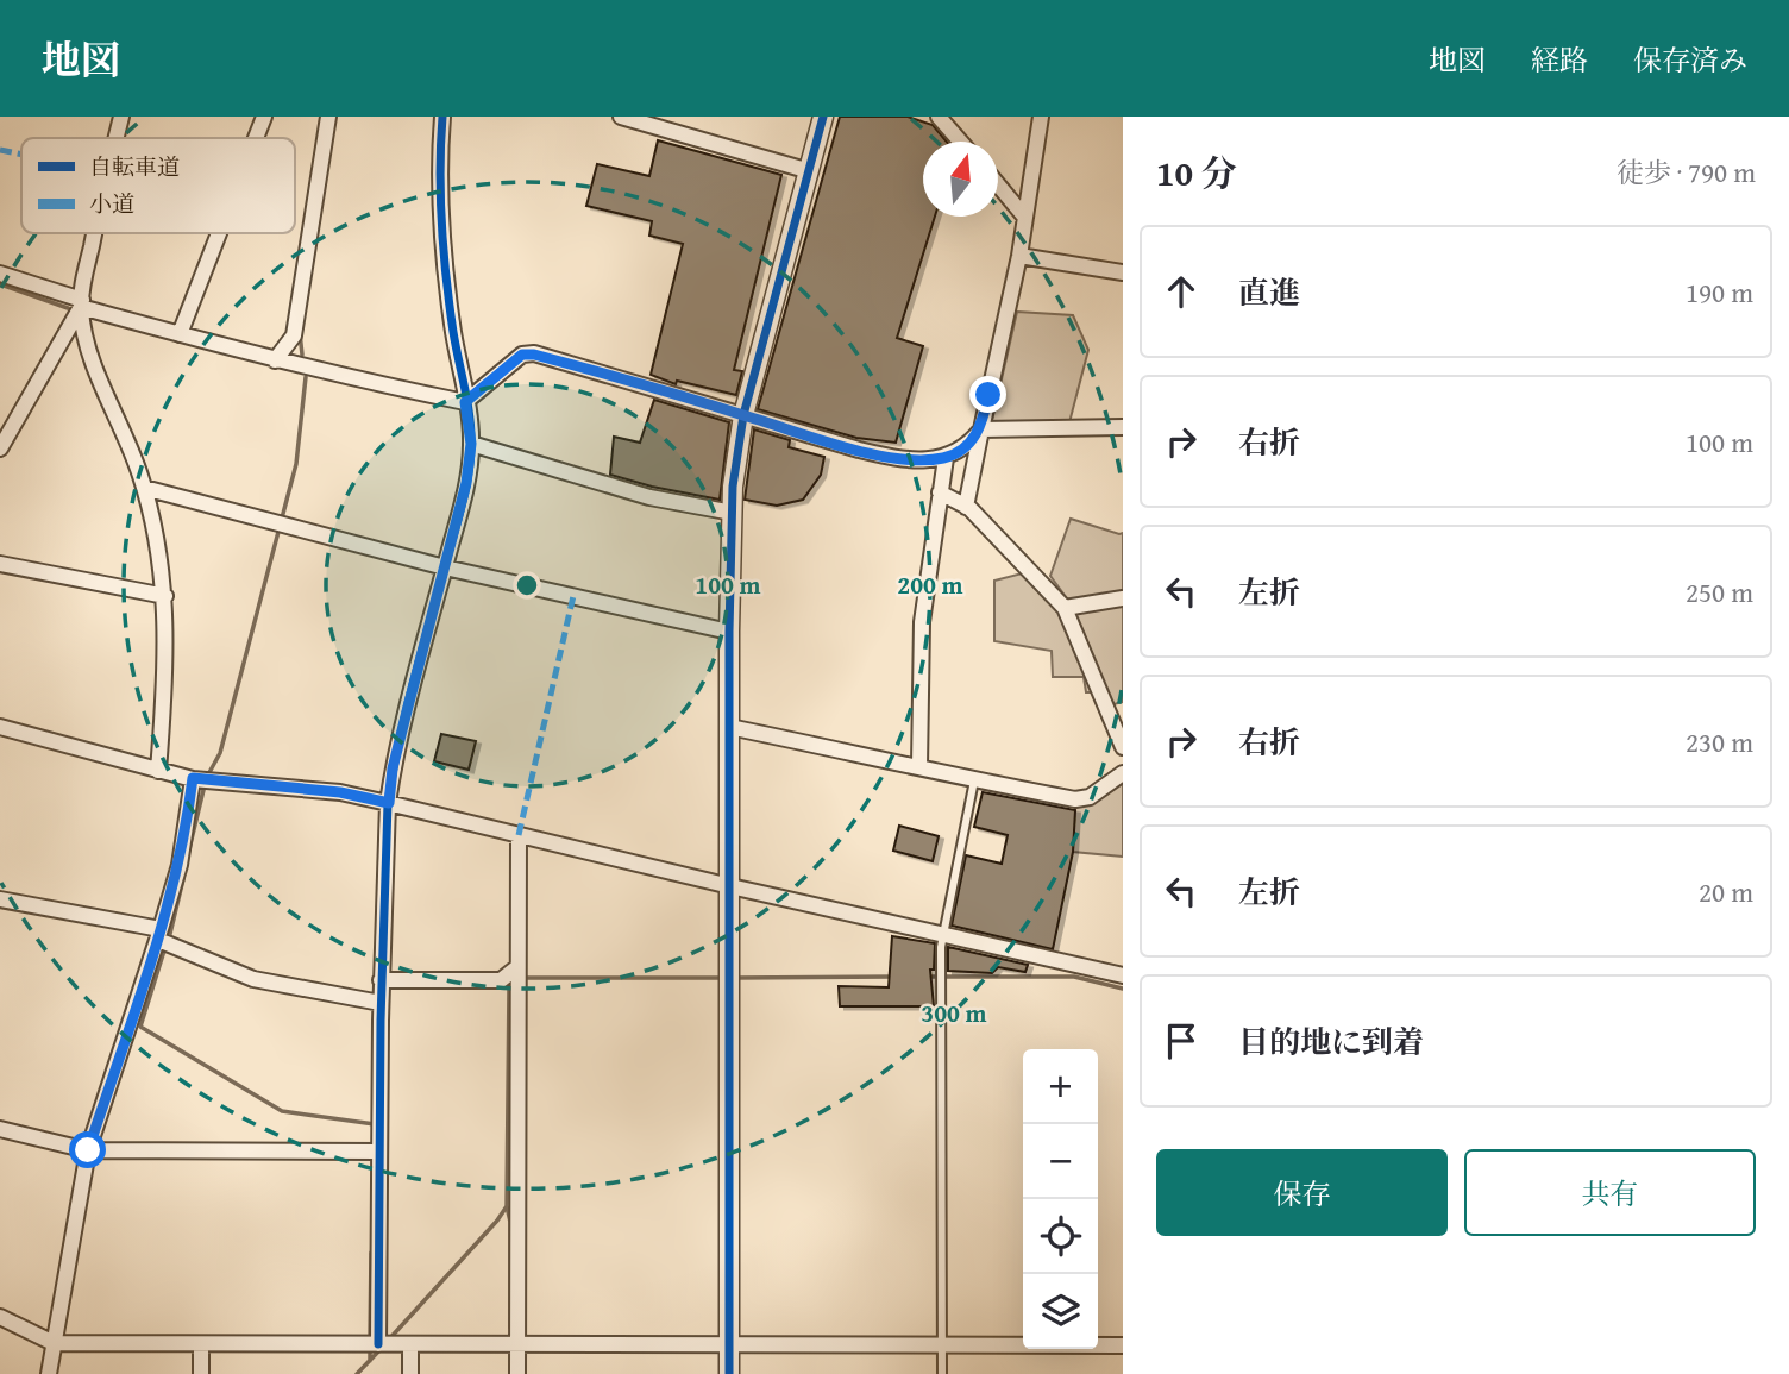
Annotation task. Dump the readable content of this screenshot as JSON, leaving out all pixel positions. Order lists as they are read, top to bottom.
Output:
{
  "legend": ["自転車道", "小道"],
  "north": "top",
  "page": {
    "header": "地図",
    "nav": ["地図", "経路", "保存済み"],
    "heading": ["10 分", "徒歩 · 790 m"],
    "list": [
      ["直進", "190 m"],
      ["右折", "100 m"],
      ["左折", "250 m"],
      ["右折", "230 m"],
      ["左折", "20 m"],
      "目的地に到着"
    ],
    "map_buttons": ["+", "−"],
    "buttons": ["保存", "共有"]
  },
  "rings": ["100 m", "200 m", "300 m"]
}
